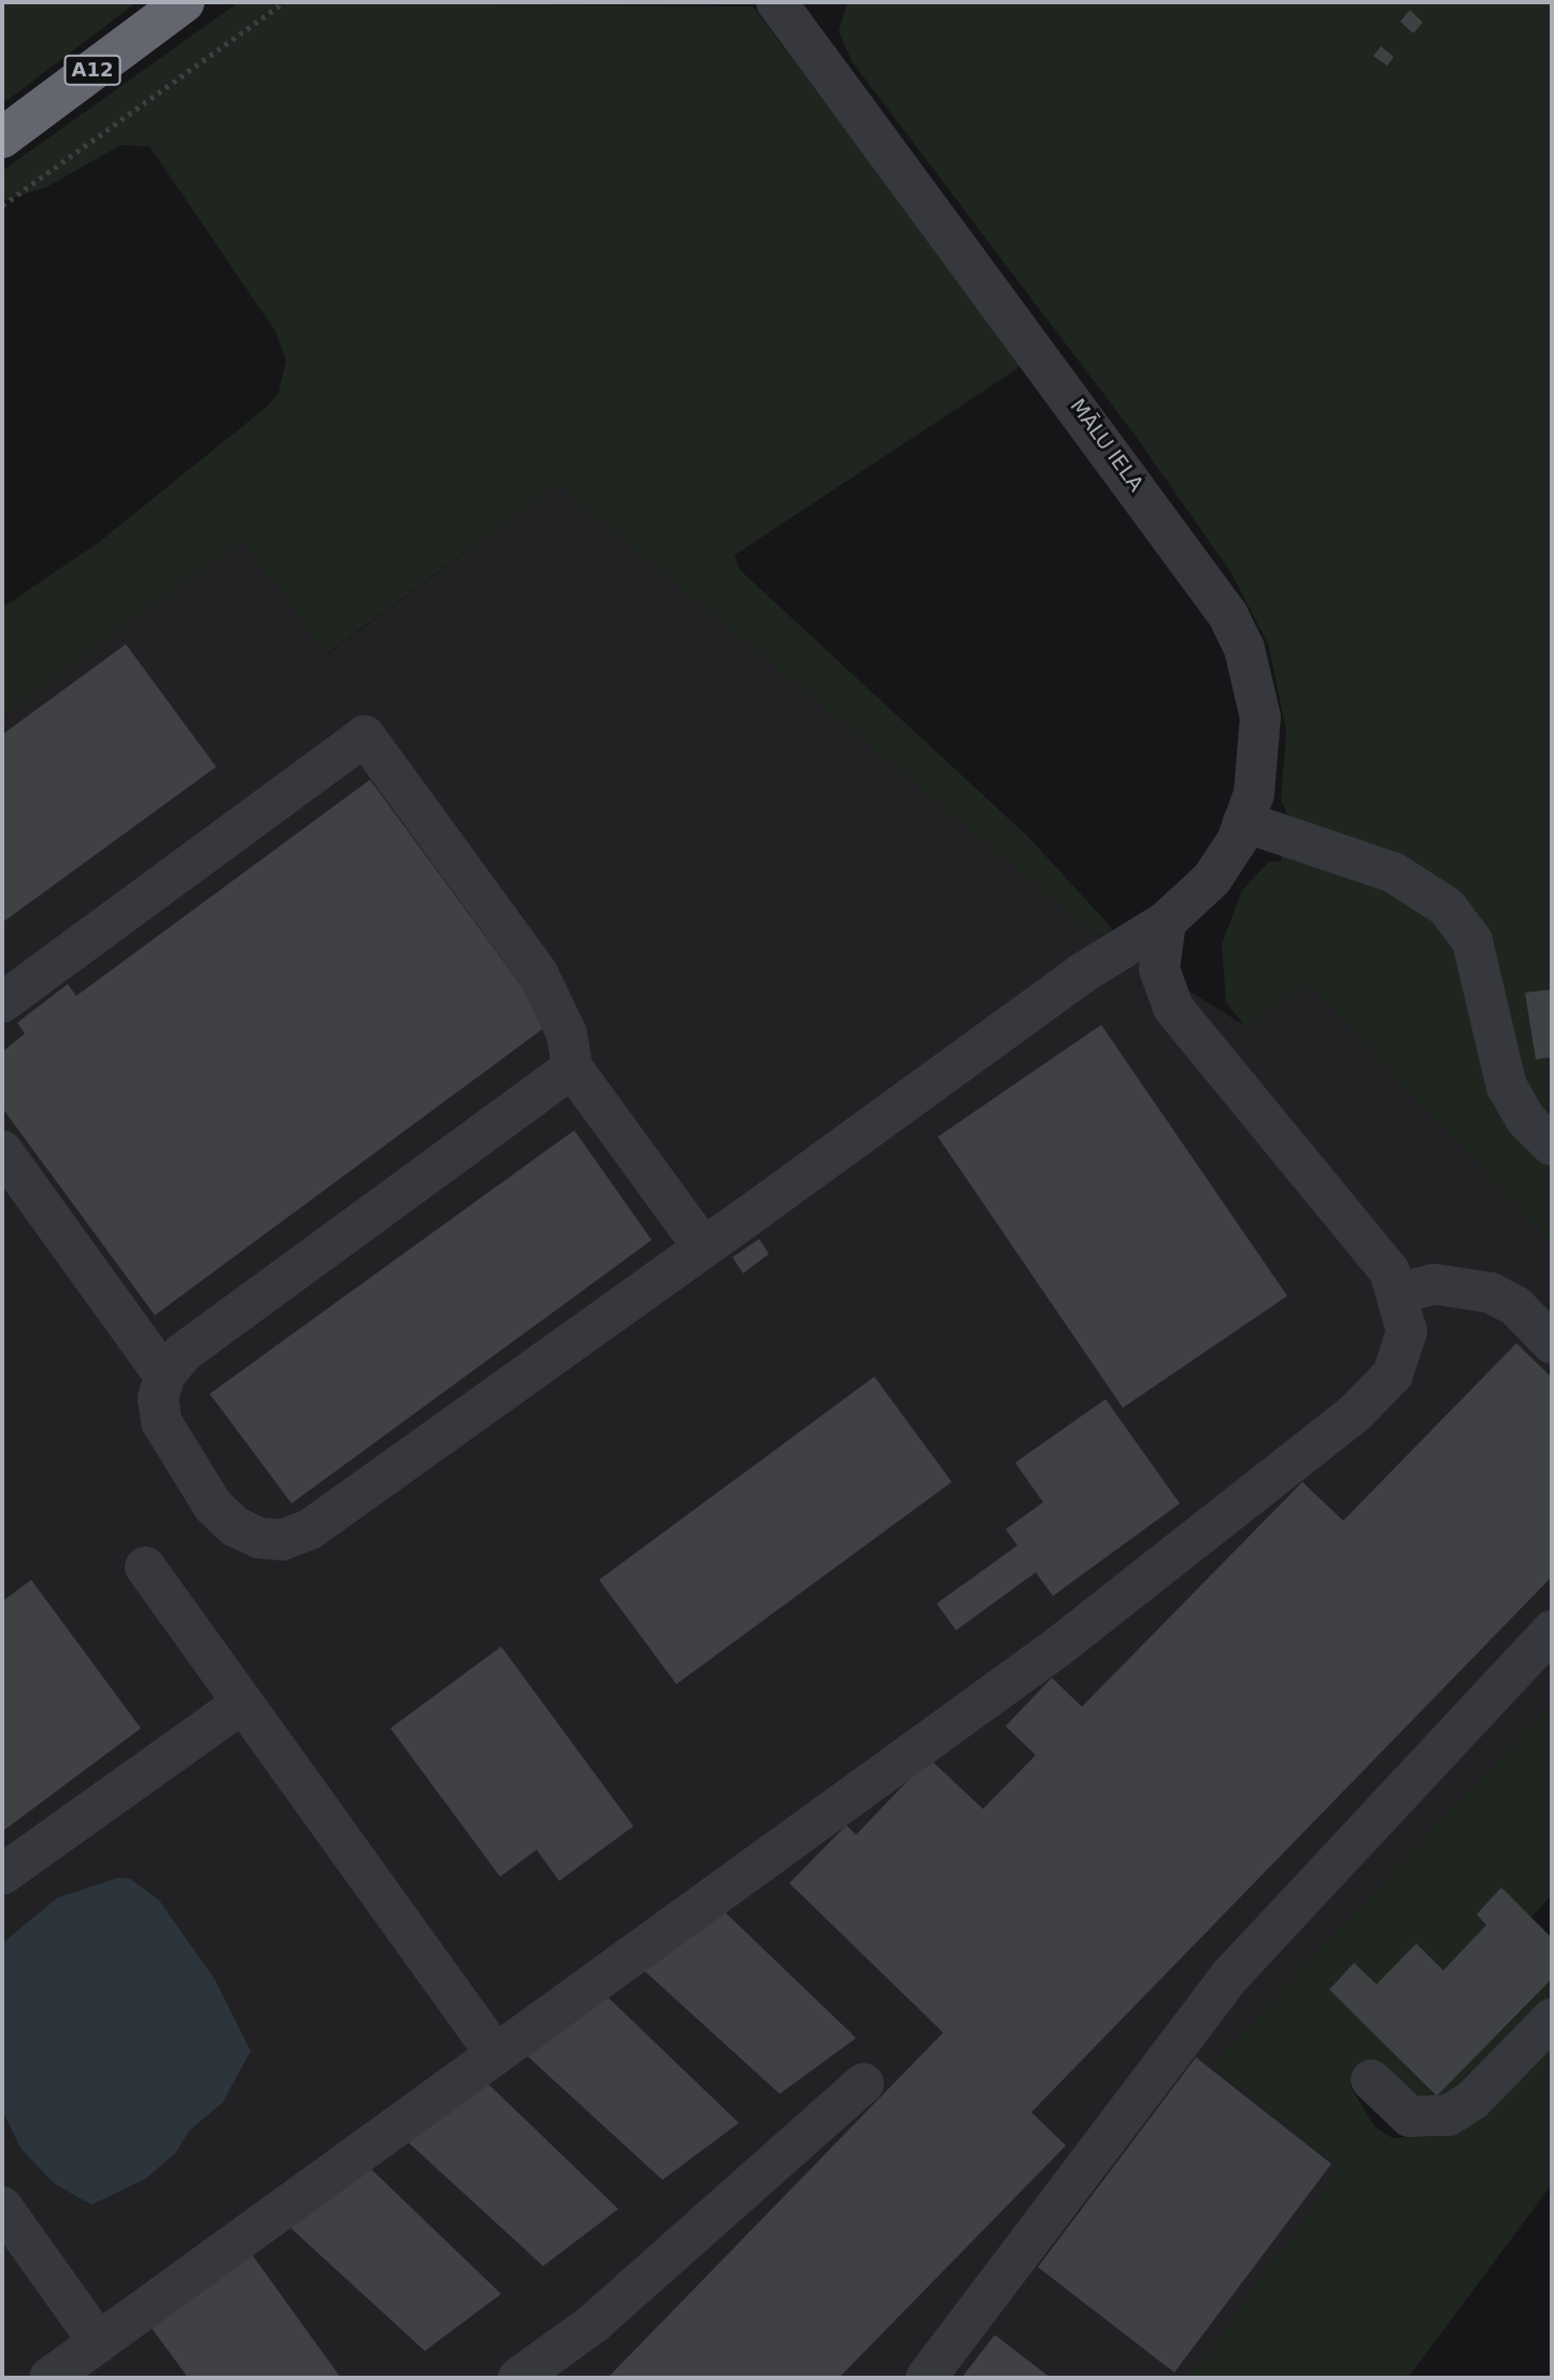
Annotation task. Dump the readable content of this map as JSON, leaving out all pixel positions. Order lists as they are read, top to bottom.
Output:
{
  "streets": {
    "highway": ["A12"],
    "street": ["MĀLU IELA"]
  }
}
